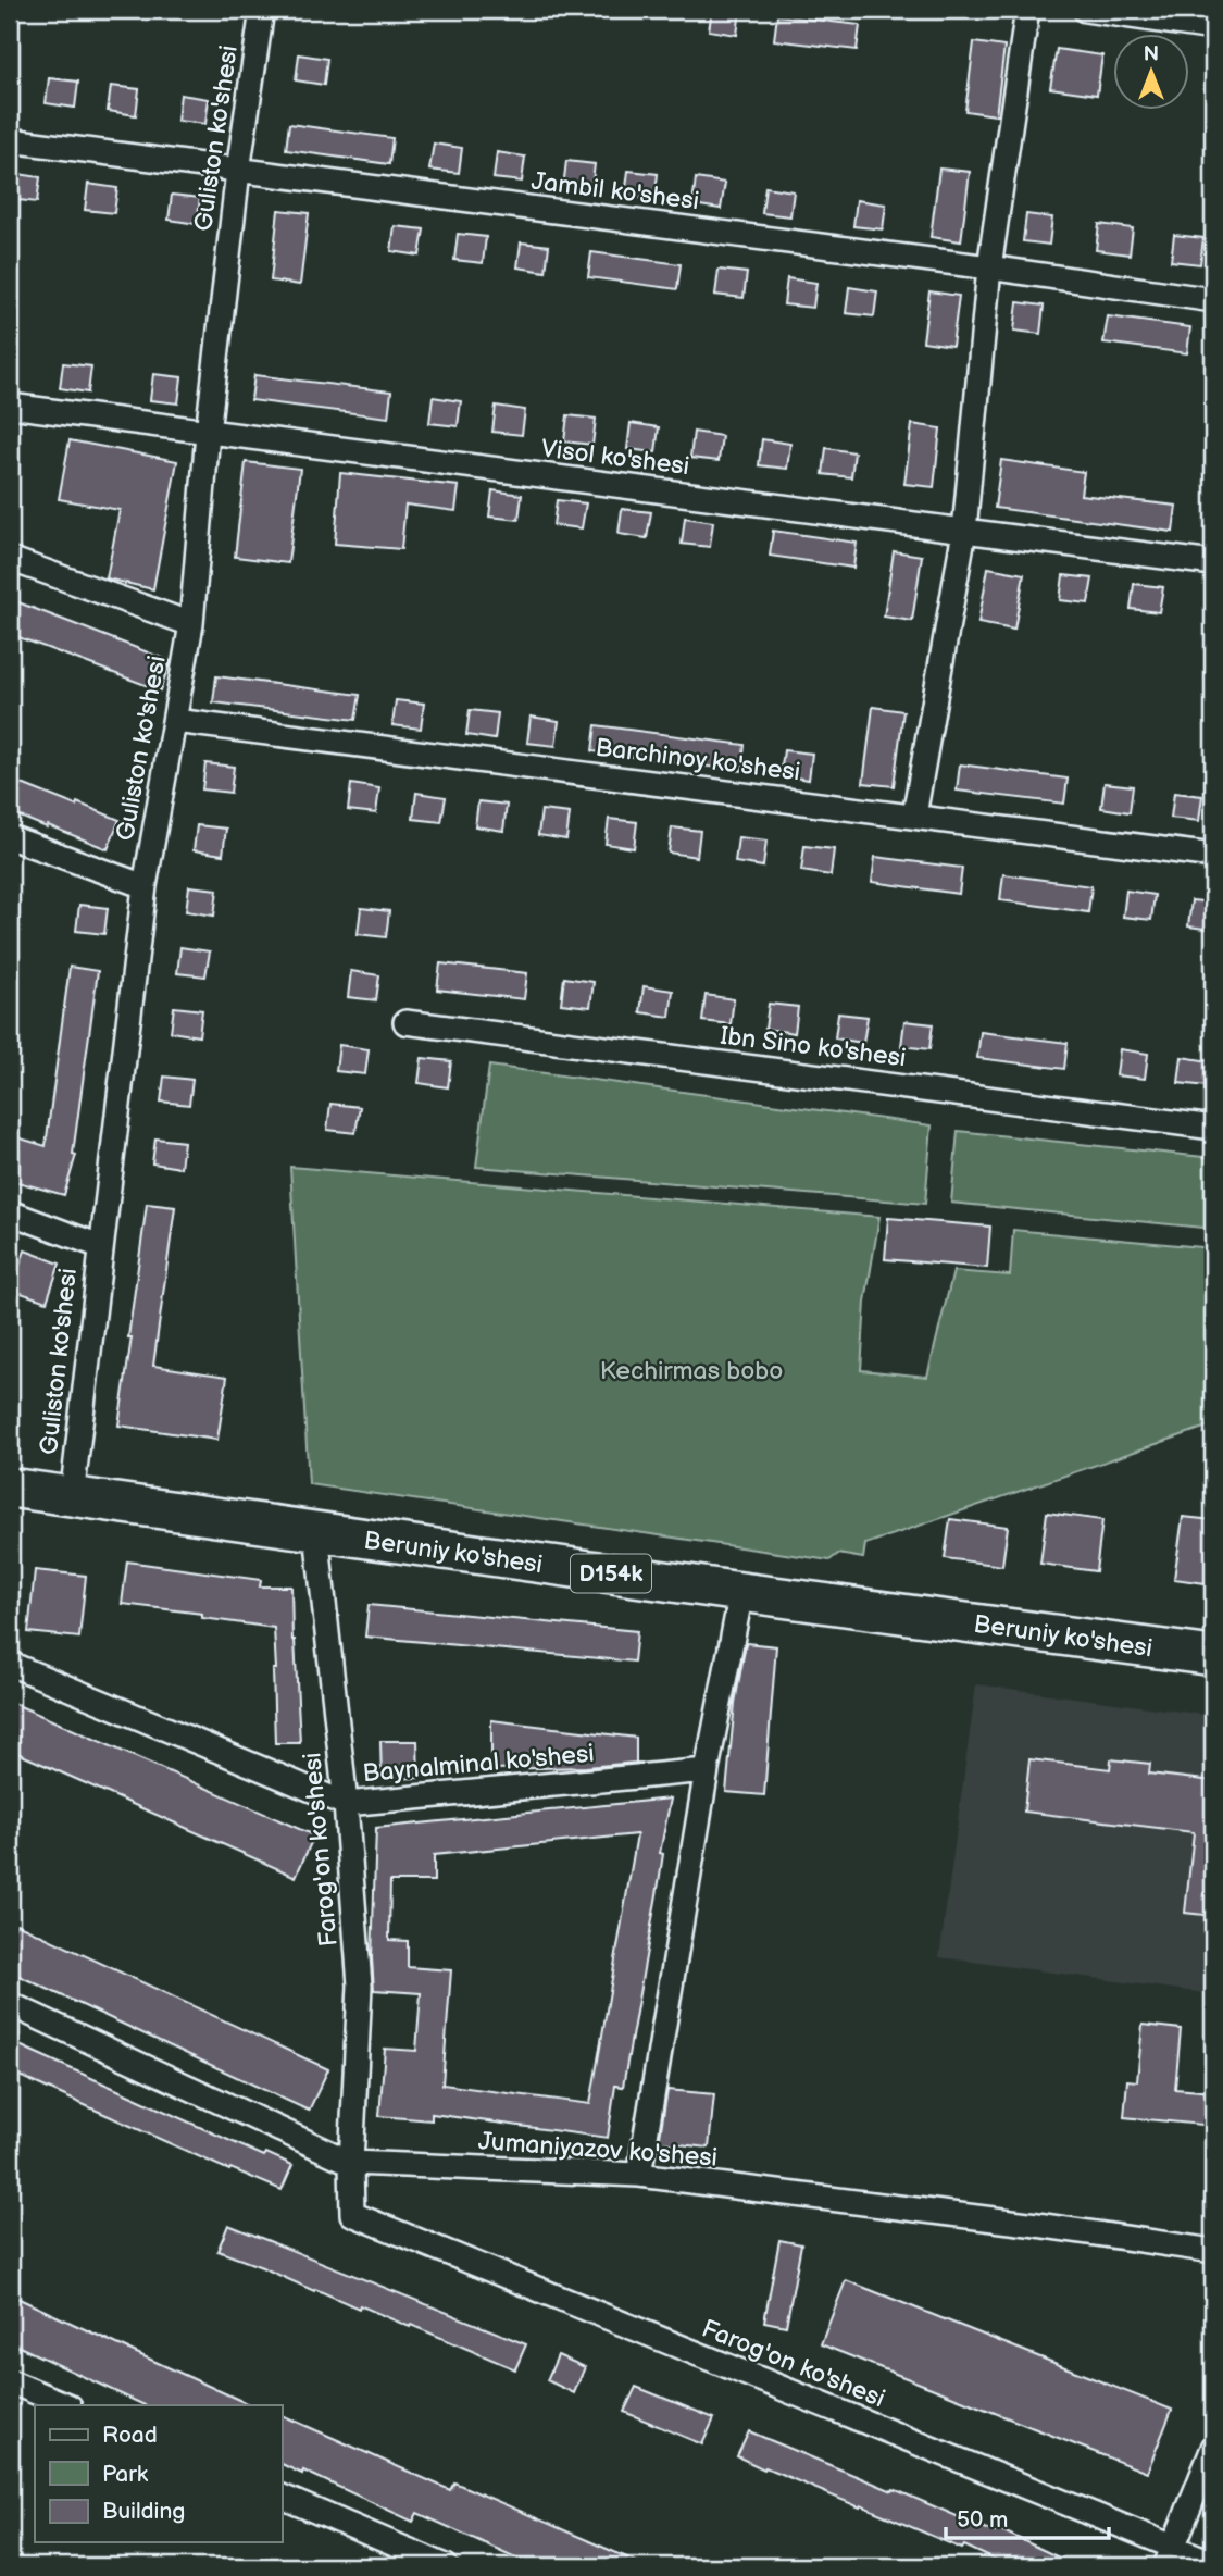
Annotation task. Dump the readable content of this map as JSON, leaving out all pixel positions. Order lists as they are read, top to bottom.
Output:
{
  "streets": {
    "main road": ["Beruniy ko'shesi", "D154k"],
    "street": [
      "Guliston ko'shesi",
      "Jambil ko'shesi",
      "Visol ko'shesi",
      "Barchinoy ko'shesi",
      "Ibn Sino ko'shesi",
      "Baynalminal ko'shesi",
      "Farog'on ko'shesi",
      "Jumaniyazov ko'shesi"
    ]
  },
  "crossings": [
    ["Guliston ko'shesi", "Jambil ko'shesi"],
    ["Guliston ko'shesi", "Visol ko'shesi"],
    ["Guliston ko'shesi", "Barchinoy ko'shesi"],
    ["Guliston ko'shesi", "Beruniy ko'shesi"],
    ["Beruniy ko'shesi", "Farog'on ko'shesi"],
    ["Baynalminal ko'shesi", "Farog'on ko'shesi"],
    ["Farog'on ko'shesi", "Jumaniyazov ko'shesi"]
  ],
  "parks": ["Kechirmas bobo"],
  "legend": ["Road", "Park", "Building"],
  "scale_bar": "50 m",
  "north": "top"
}
